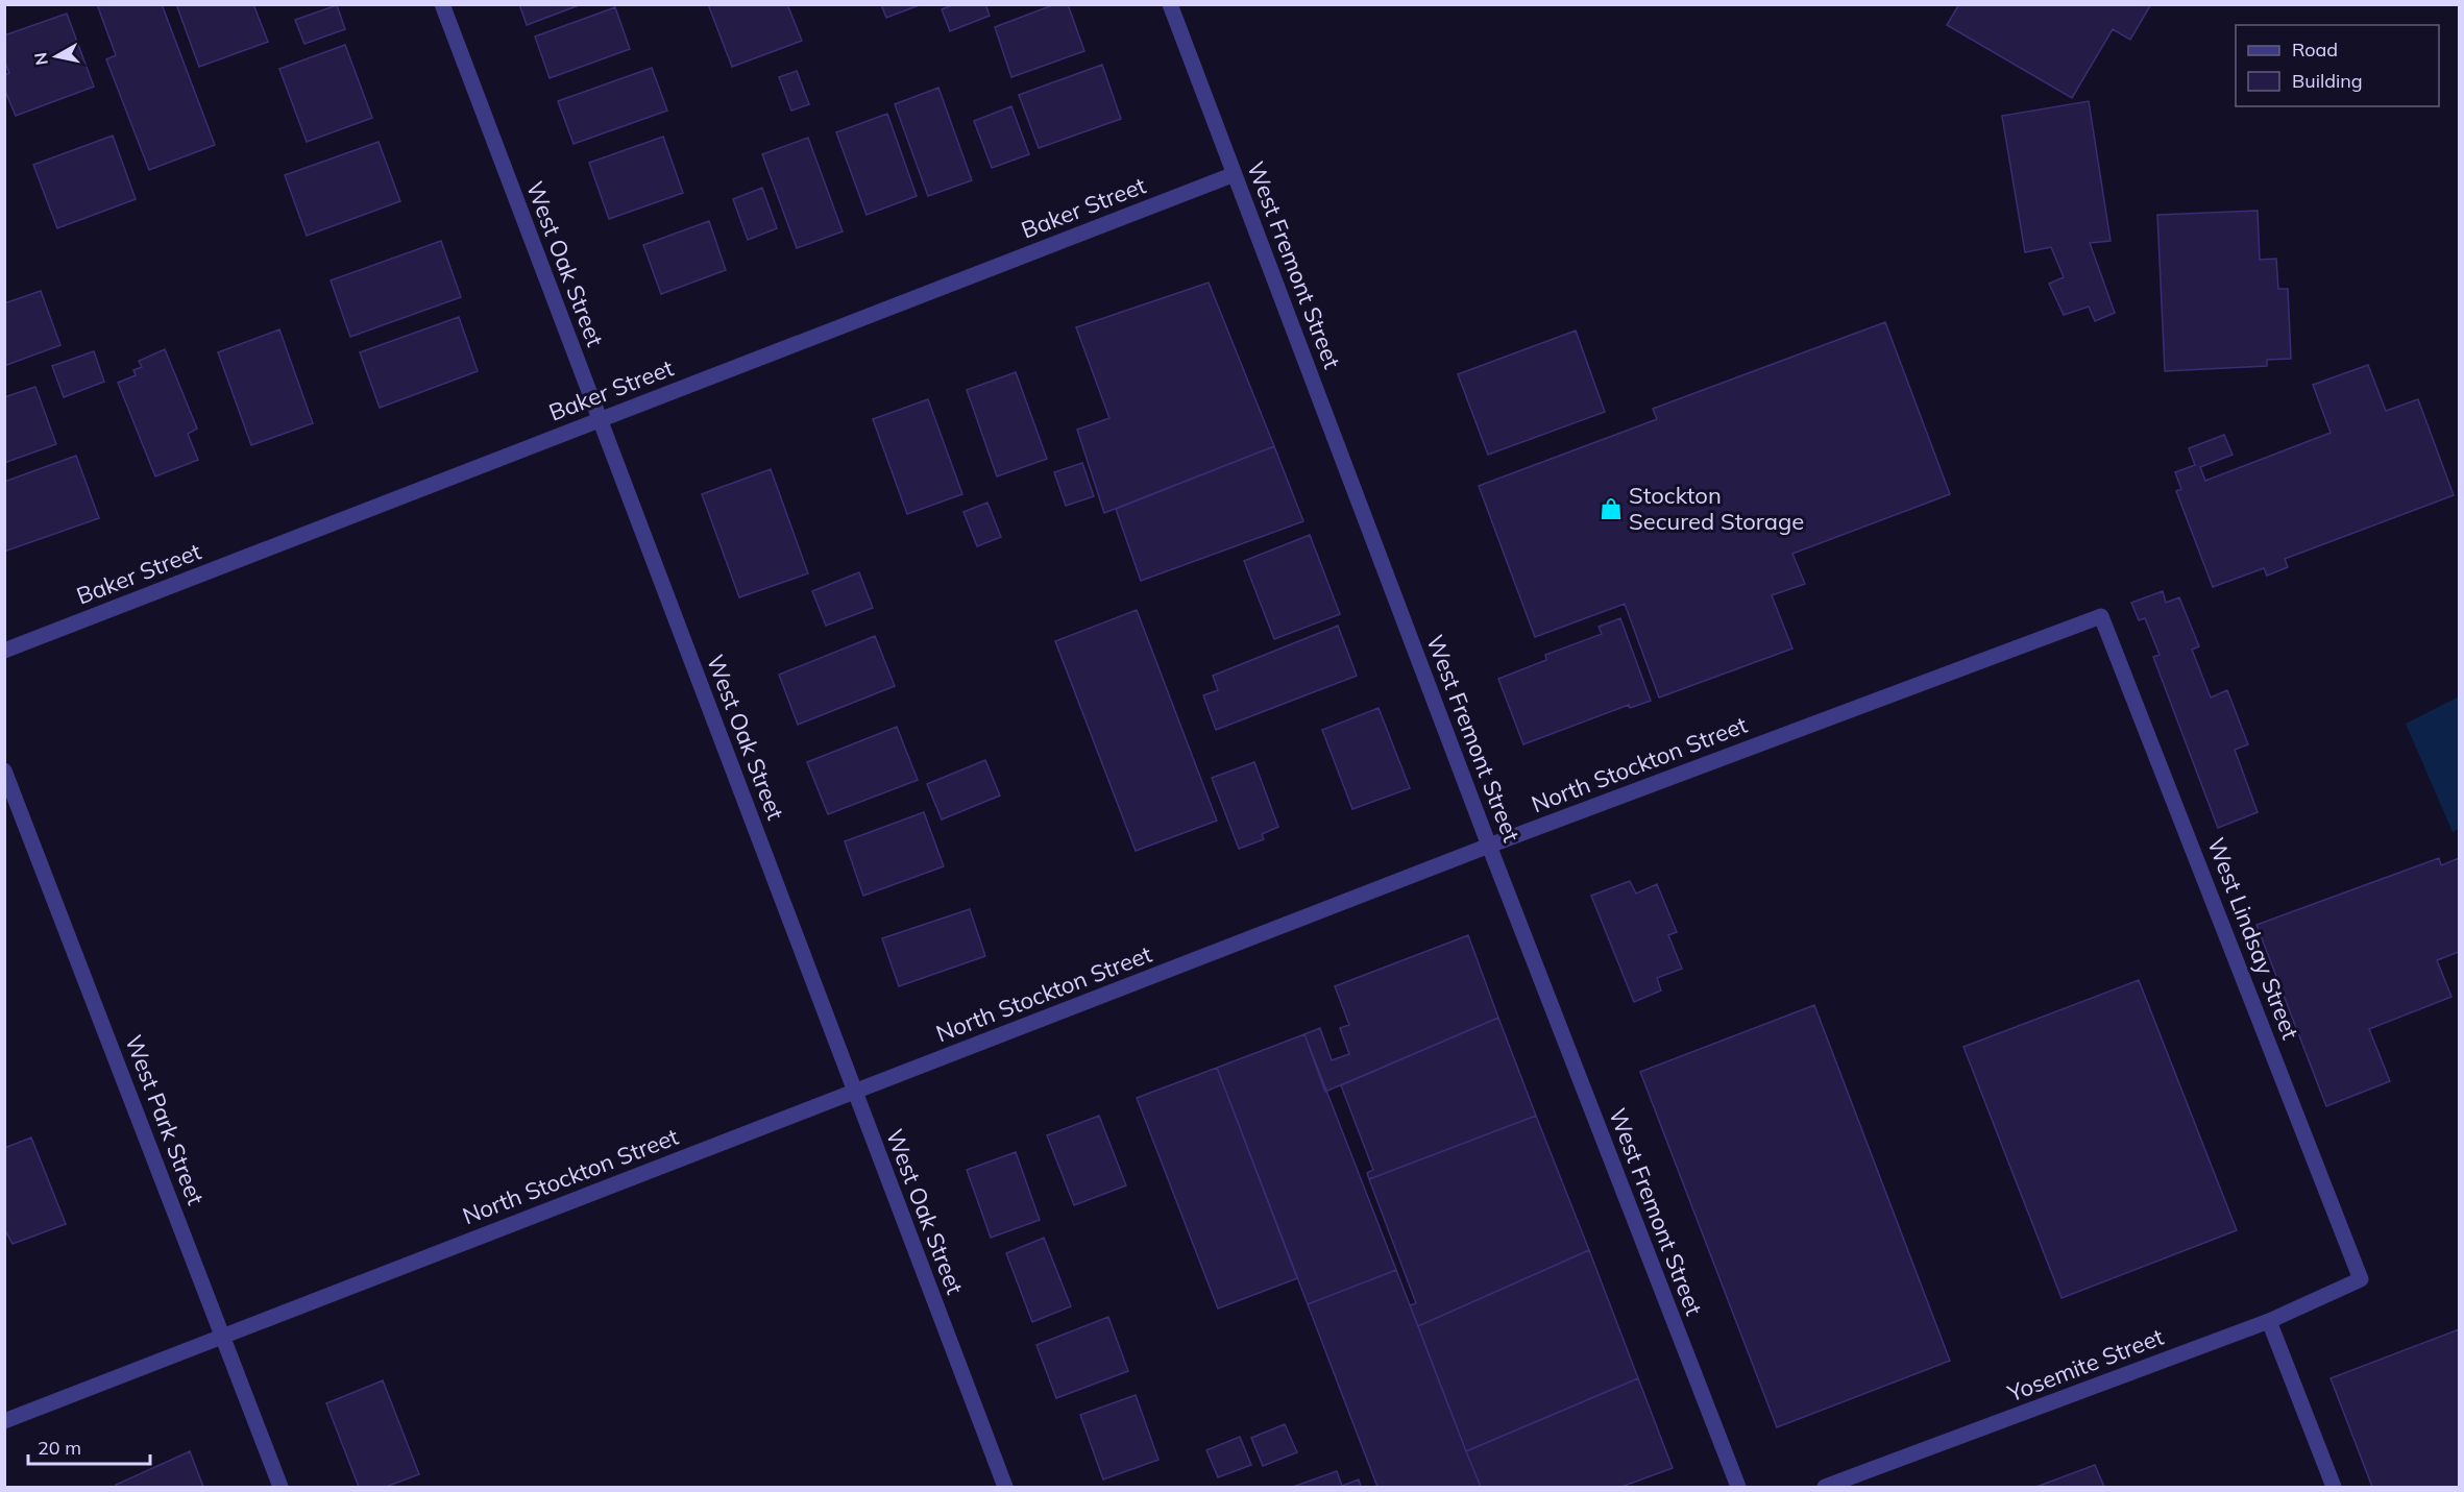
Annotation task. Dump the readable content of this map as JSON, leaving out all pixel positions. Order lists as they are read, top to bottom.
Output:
{
  "streets": {
    "street": [
      "Baker Street",
      "West Oak Street",
      "West Fremont Street",
      "North Stockton Street",
      "West Lindsay Street",
      "West Park Street",
      "Yosemite Street"
    ]
  },
  "crossings": [
    ["Baker Street", "West Oak Street"],
    ["Baker Street", "West Fremont Street"],
    ["West Oak Street", "North Stockton Street"],
    ["West Fremont Street", "North Stockton Street"],
    ["North Stockton Street", "West Lindsay Street"],
    ["North Stockton Street", "West Park Street"],
    ["West Lindsay Street", "Yosemite Street"]
  ],
  "places": {
    "shop": ["Stockton Secured Storage"]
  },
  "legend": ["Road", "Building"],
  "scale_bar": "20 m",
  "north": "left"
}
